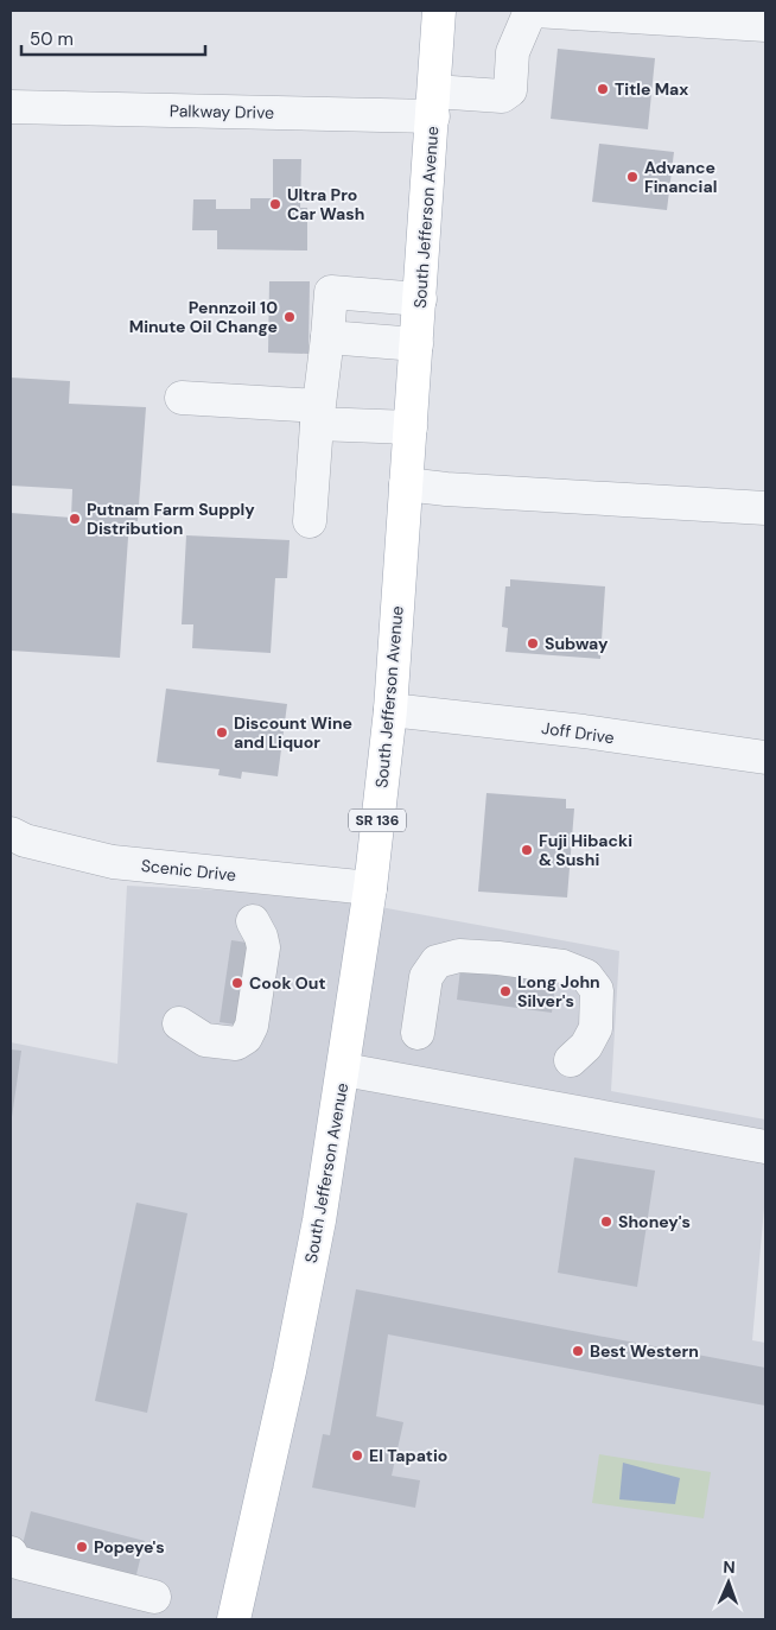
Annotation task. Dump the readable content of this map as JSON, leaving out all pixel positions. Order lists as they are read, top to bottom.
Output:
{
  "streets": {
    "main road": ["South Jefferson Avenue", "SR 136"],
    "street": ["Palkway Drive", "Joff Drive", "Scenic Drive"]
  },
  "crossings": [
    ["Palkway Drive", "South Jefferson Avenue"],
    ["South Jefferson Avenue", "Joff Drive"],
    ["South Jefferson Avenue", "Scenic Drive"]
  ],
  "places": [
    "Title Max",
    "Advance Financial",
    "Ultra Pro Car Wash",
    "Pennzoil 10 Minute Oil Change",
    "Putnam Farm Supply Distribution",
    "Subway",
    "Discount Wine and Liquor",
    "Fuji Hibacki & Sushi",
    "Cook Out",
    "Long John Silver's",
    "Shoney's",
    "Best Western",
    "El Tapatio",
    "Popeye's"
  ],
  "scale_bar": "50 m",
  "north": "top"
}
